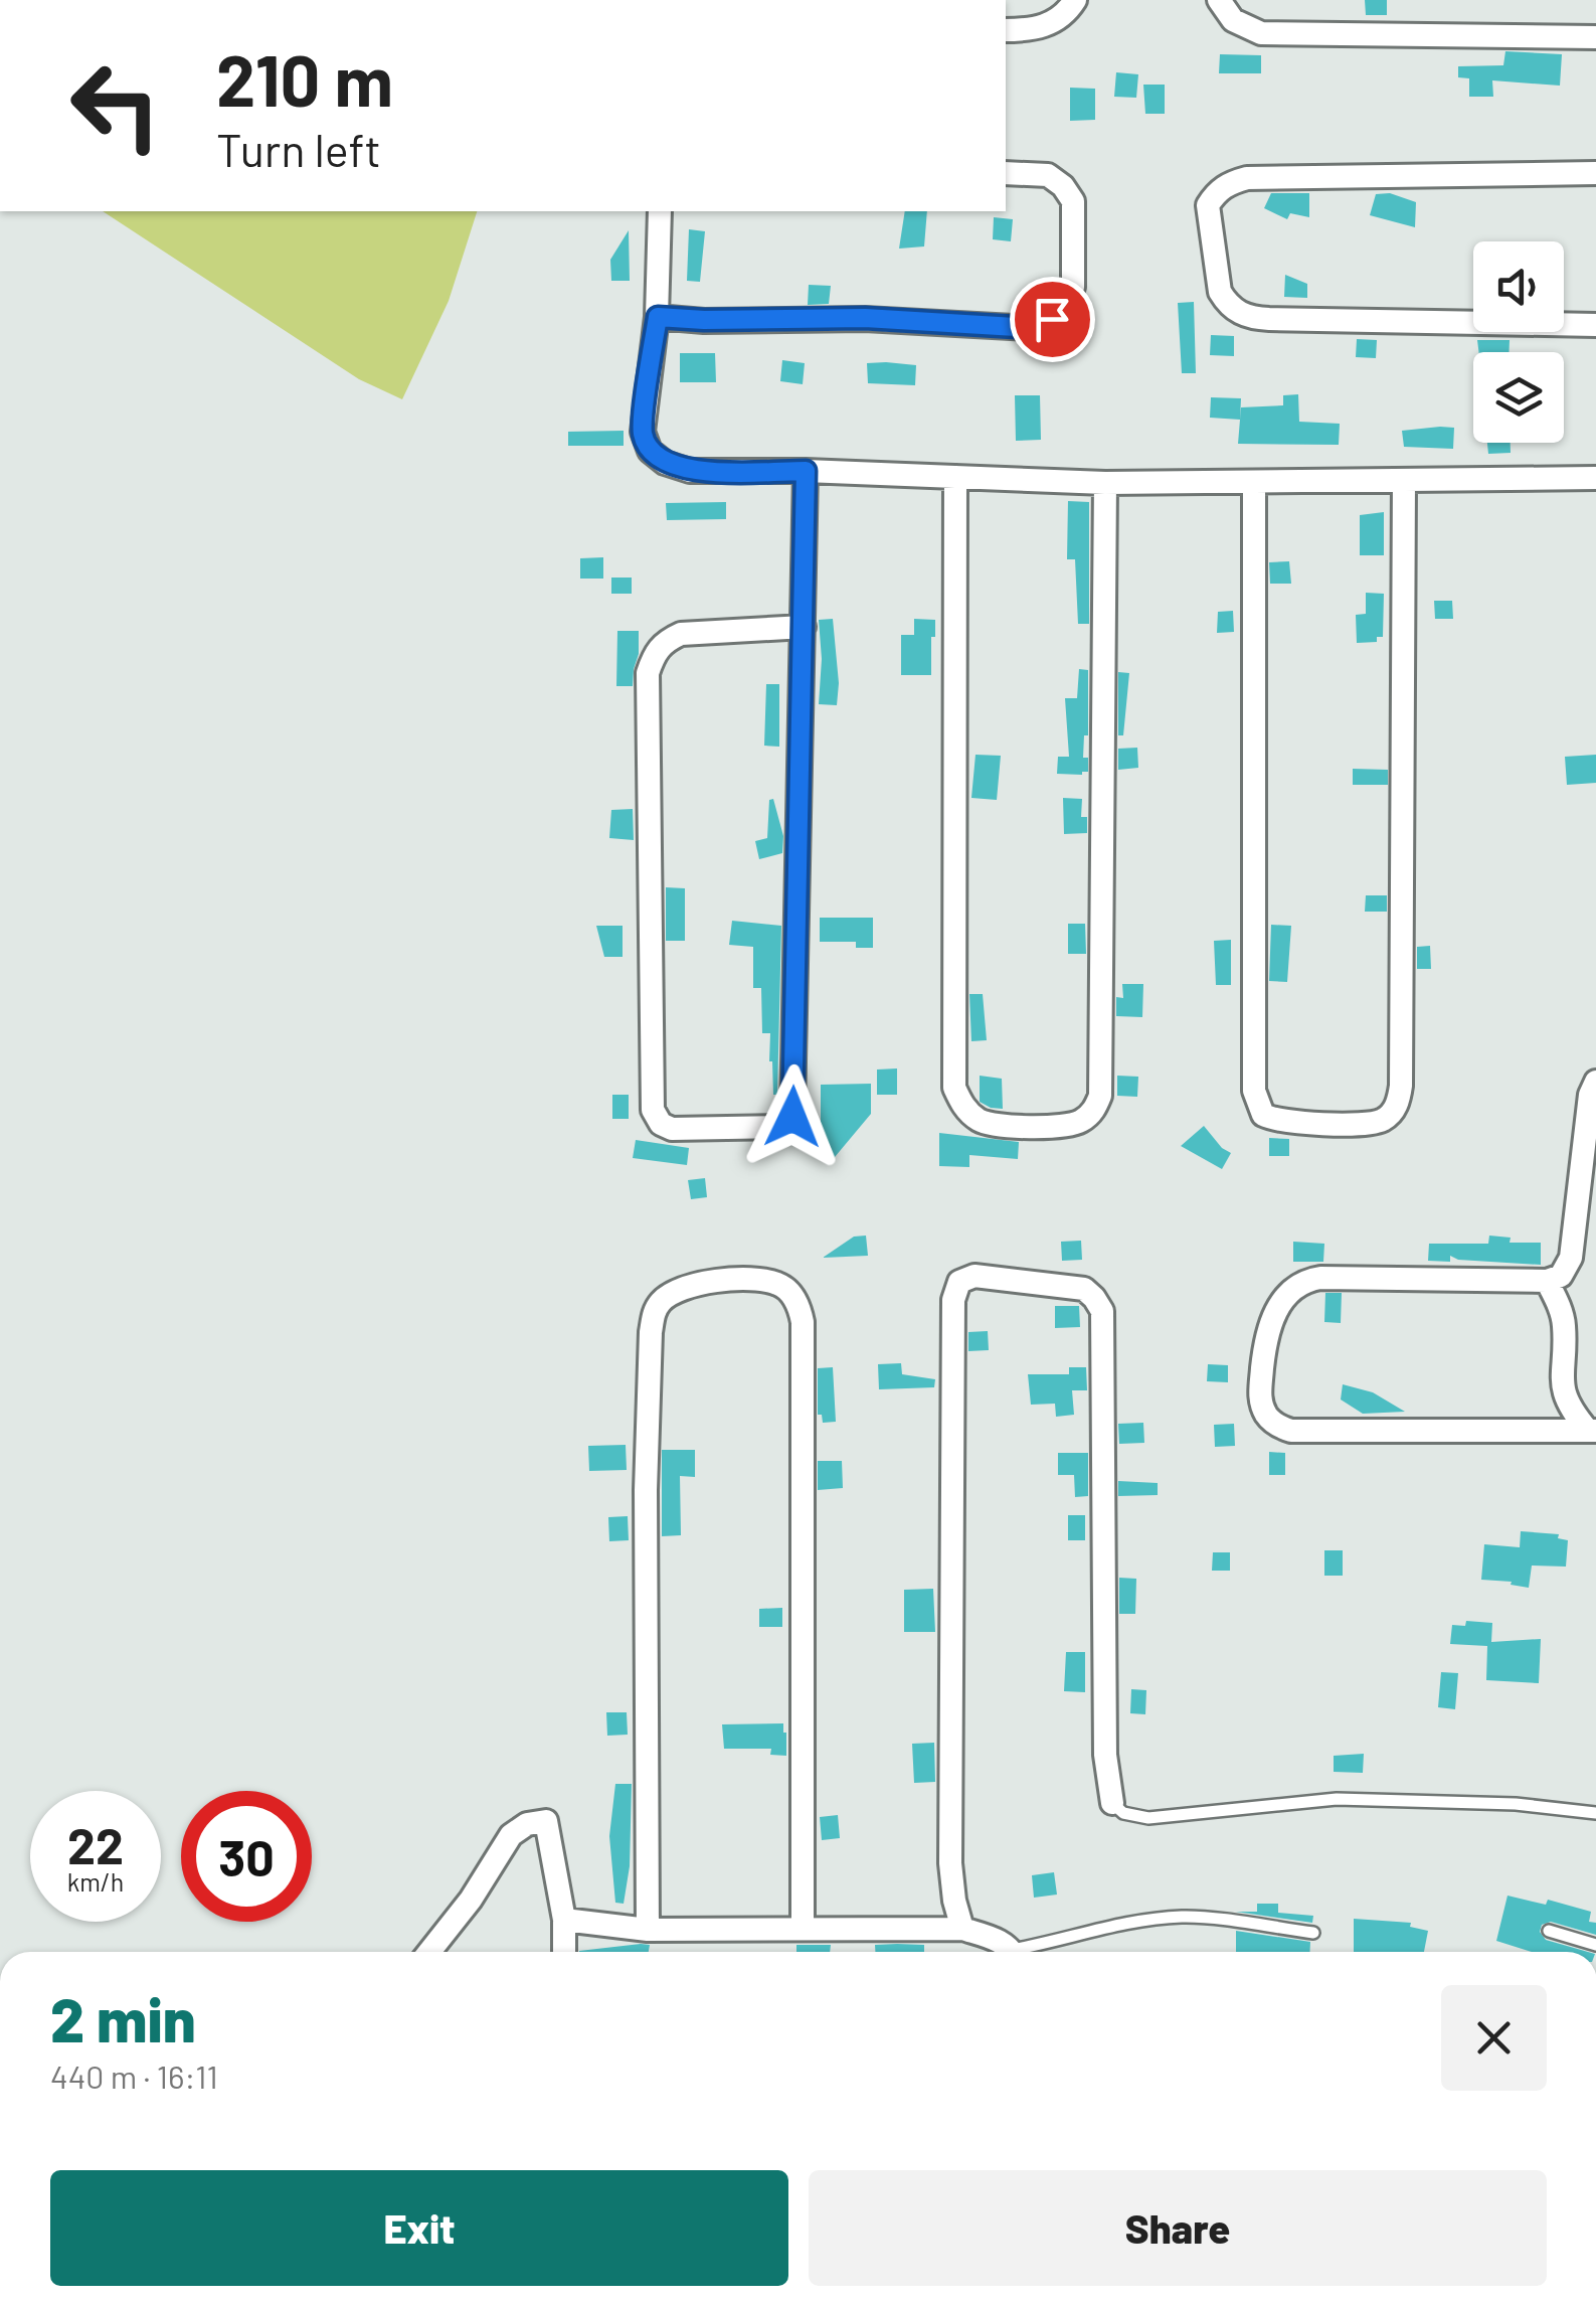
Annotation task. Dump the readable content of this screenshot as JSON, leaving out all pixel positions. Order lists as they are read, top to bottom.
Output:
{
  "page": {
    "turn": ["210 m", "Turn left"],
    "speed": "22 km/h",
    "limit": "30",
    "heading": ["2 min", "440 m · 16:11"],
    "buttons": ["Exit", "Share"]
  }
}
